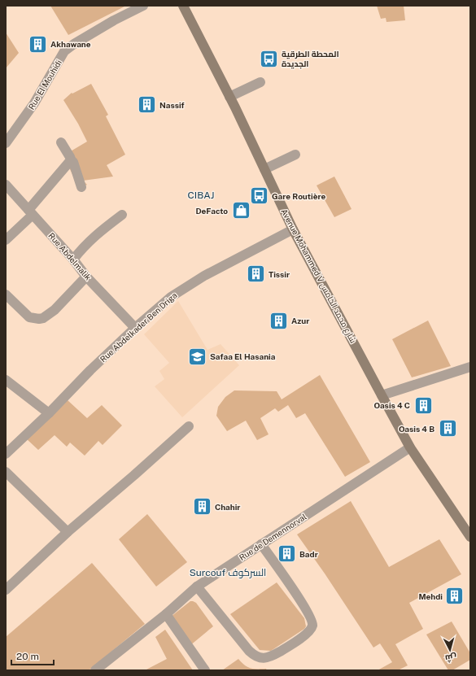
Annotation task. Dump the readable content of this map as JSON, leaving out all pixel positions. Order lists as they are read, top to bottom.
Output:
{
  "streets": {
    "street": [
      "Rue El Mouhidi",
      "Rue Abdelmalik",
      "Avenue Mohammed V شارع محمد الخامس",
      "Rue Abdelkader Ben Driga",
      "Rue de Demennorval"
    ]
  },
  "crossings": [
    ["Rue Abdelmalik", "Rue Abdelkader Ben Driga"],
    ["Avenue Mohammed V شارع محمد الخامس", "Rue Abdelkader Ben Driga"],
    ["Avenue Mohammed V شارع محمد الخامس", "Rue de Demennorval"]
  ],
  "districts": ["CIBAJ", "Surcouf السركوف"],
  "places": {
    "building": [
      "Akhawane",
      "Nassif",
      "Tissir",
      "Azur",
      "Oasis 4 C",
      "Oasis 4 B",
      "Chahir",
      "Badr",
      "Mehdi"
    ],
    "bus stop": ["المحطة الطرقية الجديدة", "Gare Routière"],
    "shop": ["DeFacto"],
    "school or university": ["Safaa El Hasania"]
  },
  "scale_bar": "20 m",
  "north": "bottom"
}
